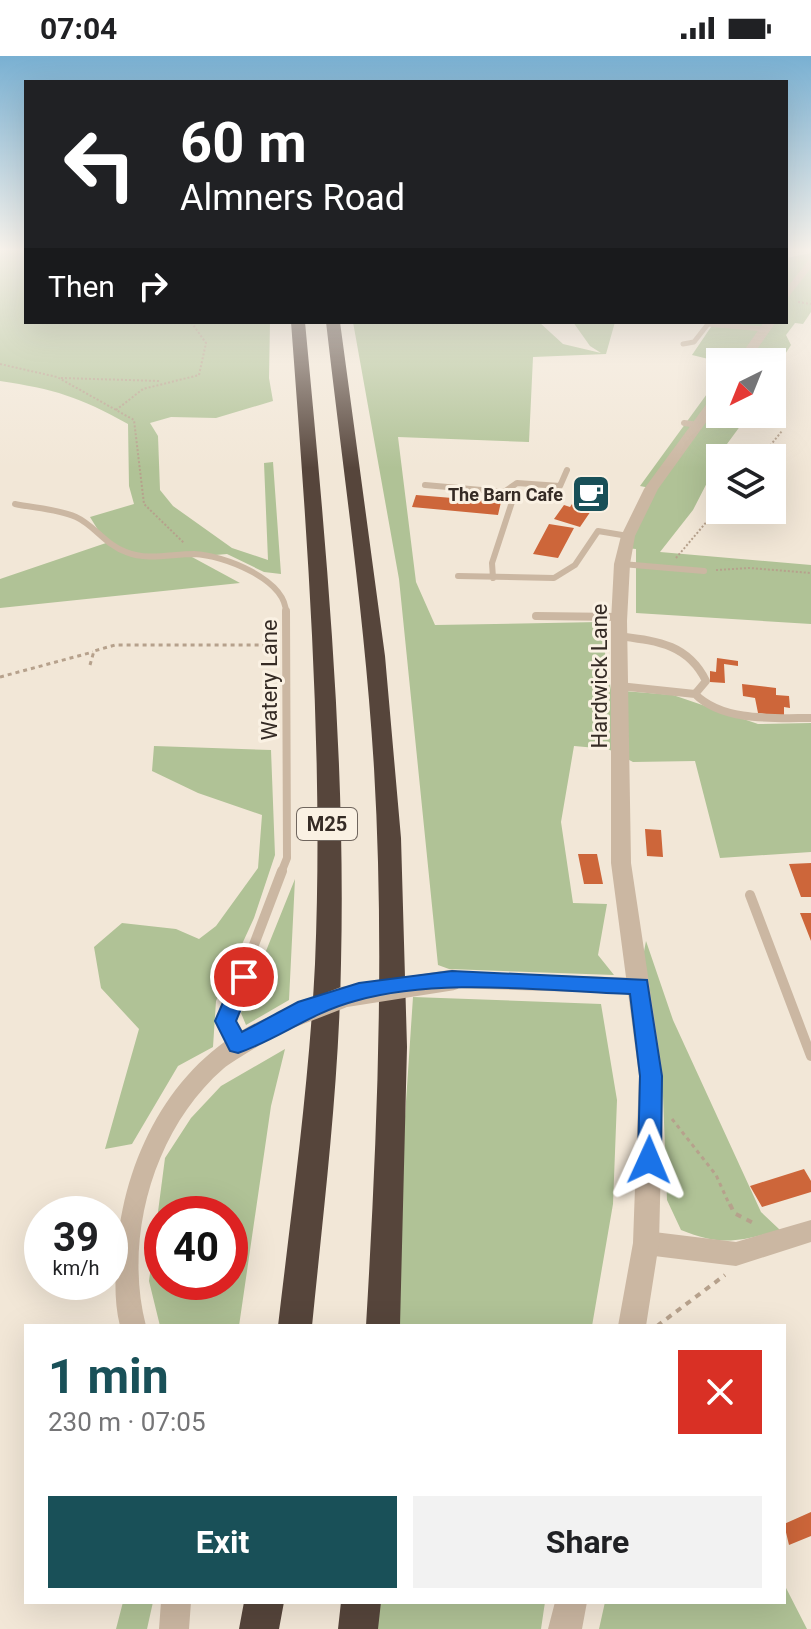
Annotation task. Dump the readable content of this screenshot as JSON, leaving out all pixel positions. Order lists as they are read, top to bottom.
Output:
{
  "streets": {
    "highway": ["M25"],
    "street": ["Hardwick Lane"],
    "lane": ["Watery Lane"]
  },
  "places": {
    "cafe": ["The Barn Cafe"]
  },
  "north": "bottom left",
  "page": {
    "status": "07:04",
    "turn": ["60 m", "Almners Road"],
    "then": "Then",
    "speed": "39 km/h",
    "limit": "40",
    "heading": ["1 min", "230 m · 07:05"],
    "buttons": ["Exit", "Share"]
  }
}
